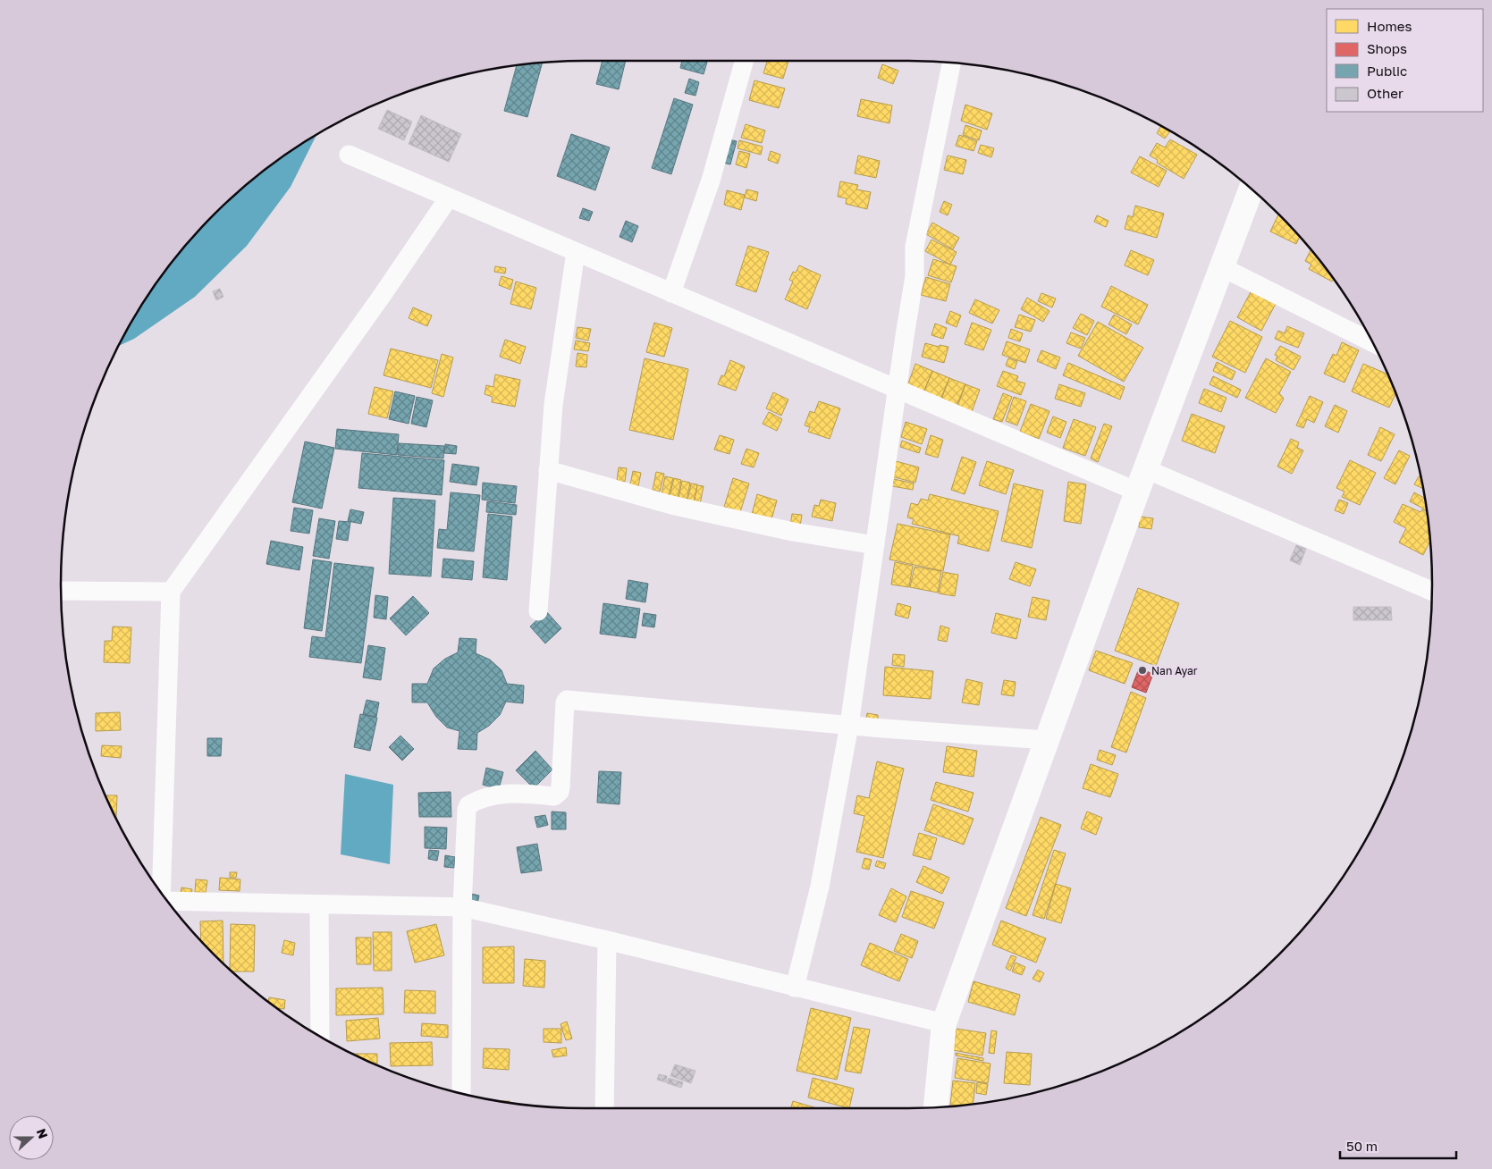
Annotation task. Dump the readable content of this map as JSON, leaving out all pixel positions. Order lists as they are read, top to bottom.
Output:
{
  "places": ["Nan Ayar"],
  "legend": [
    "Homes",
    "Shops",
    "Public",
    "Other"
  ],
  "scale_bar": "50 m",
  "north": "right"
}
